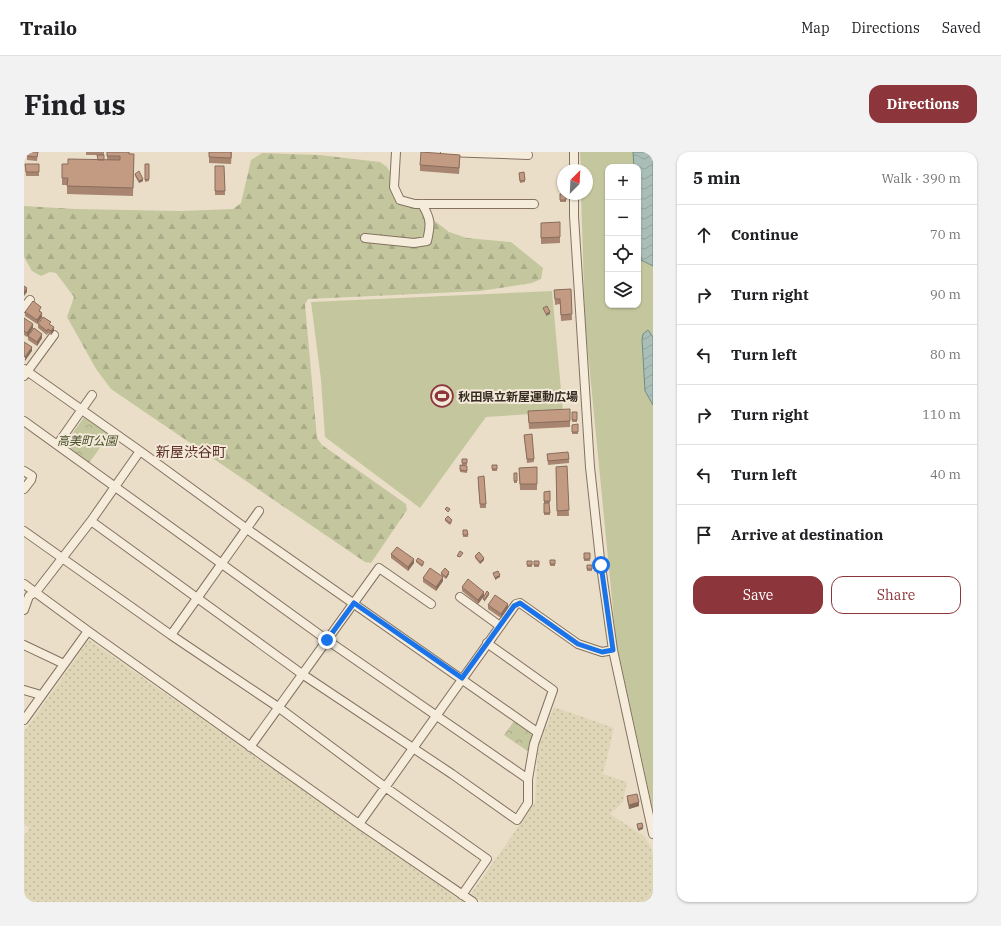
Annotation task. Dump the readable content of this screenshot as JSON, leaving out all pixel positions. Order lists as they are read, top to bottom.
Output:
{
  "districts": ["新屋渋谷町"],
  "parks": ["高美町公園"],
  "places": {
    "sports": ["秋田県立新屋運動広場"]
  },
  "north": "top right",
  "page": {
    "header": "Trailo",
    "nav": ["Map", "Directions", "Saved"],
    "buttons": [
      "Directions",
      ["Save", "Share"]
    ],
    "title": "Find us",
    "heading": ["5 min", "Walk · 390 m"],
    "map_buttons": ["+", "−"],
    "list": [
      ["Continue", "70 m"],
      ["Turn right", "90 m"],
      ["Turn left", "80 m"],
      ["Turn right", "110 m"],
      ["Turn left", "40 m"],
      "Arrive at destination"
    ]
  }
}
